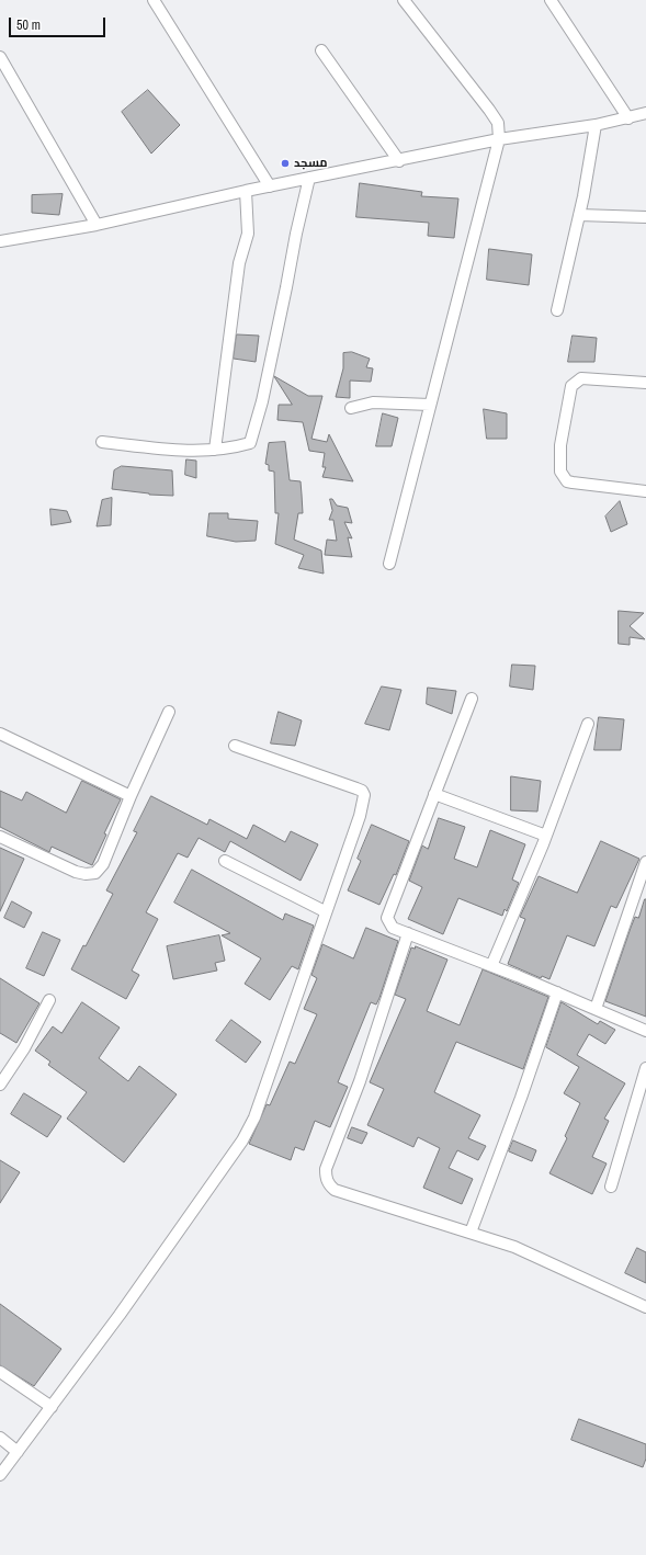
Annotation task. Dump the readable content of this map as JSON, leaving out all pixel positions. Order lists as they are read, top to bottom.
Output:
{
  "places": ["مسجد"],
  "scale_bar": "50 m"
}
